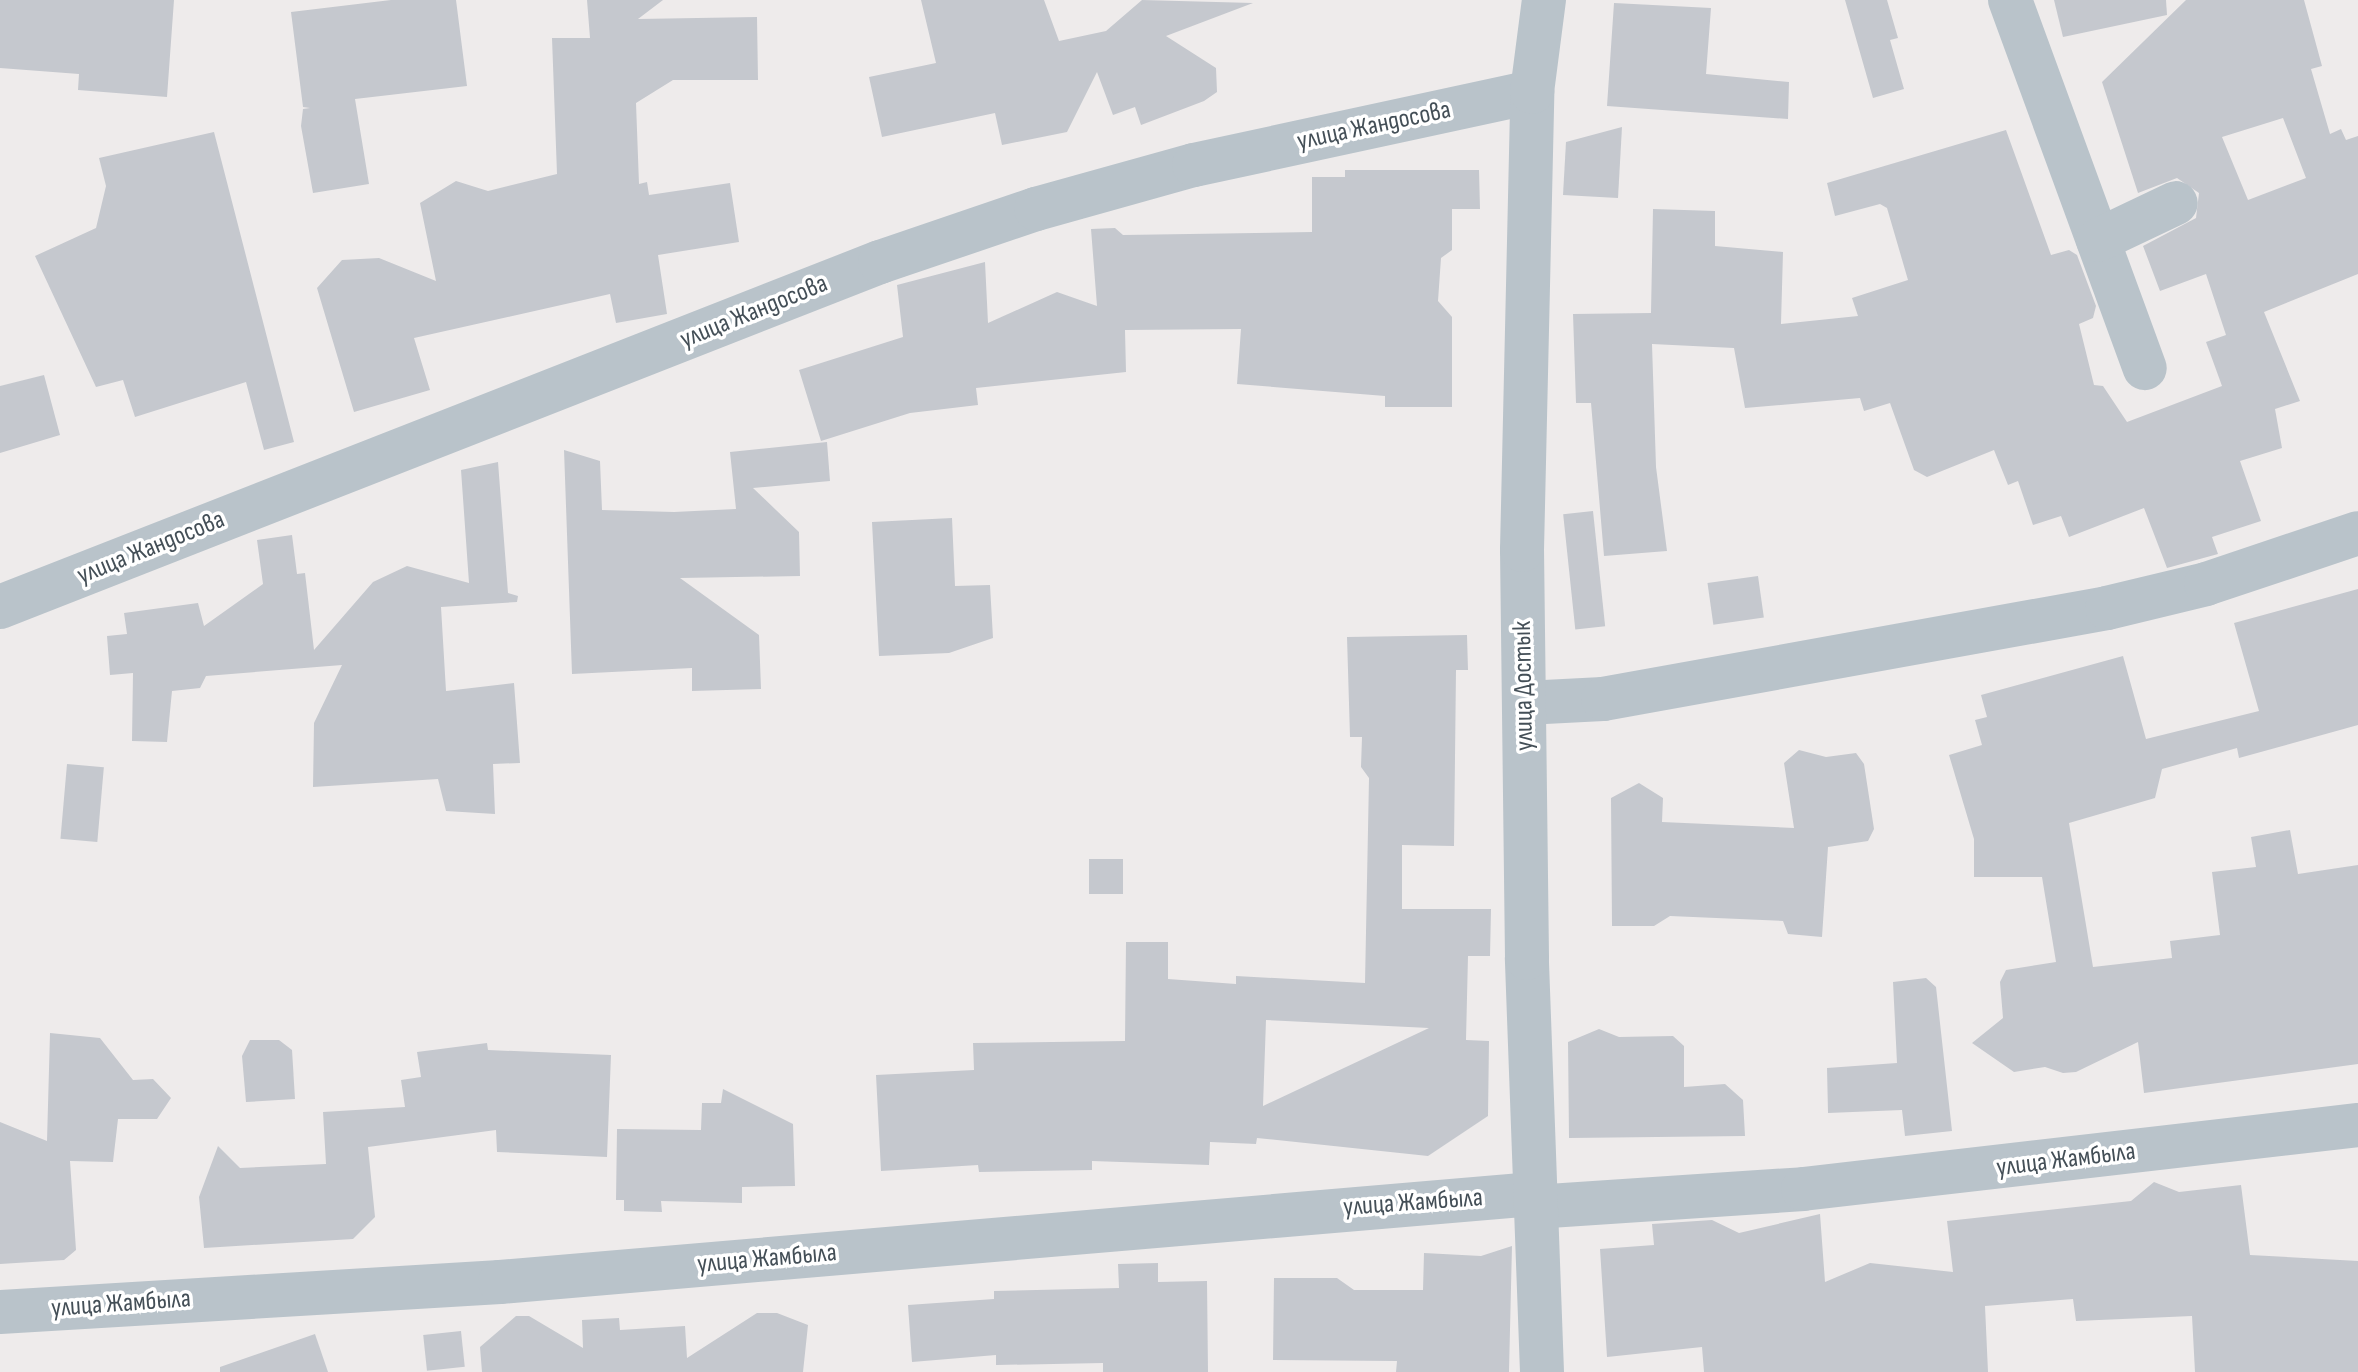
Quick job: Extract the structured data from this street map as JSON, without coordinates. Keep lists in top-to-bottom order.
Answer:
{
  "streets": {
    "street": ["улица Жандосова", "улица Достык", "улица Жамбыла"]
  },
  "crossings": [
    ["улица Жандосова", "улица Достык"],
    ["улица Достык", "улица Жамбыла"]
  ]
}
